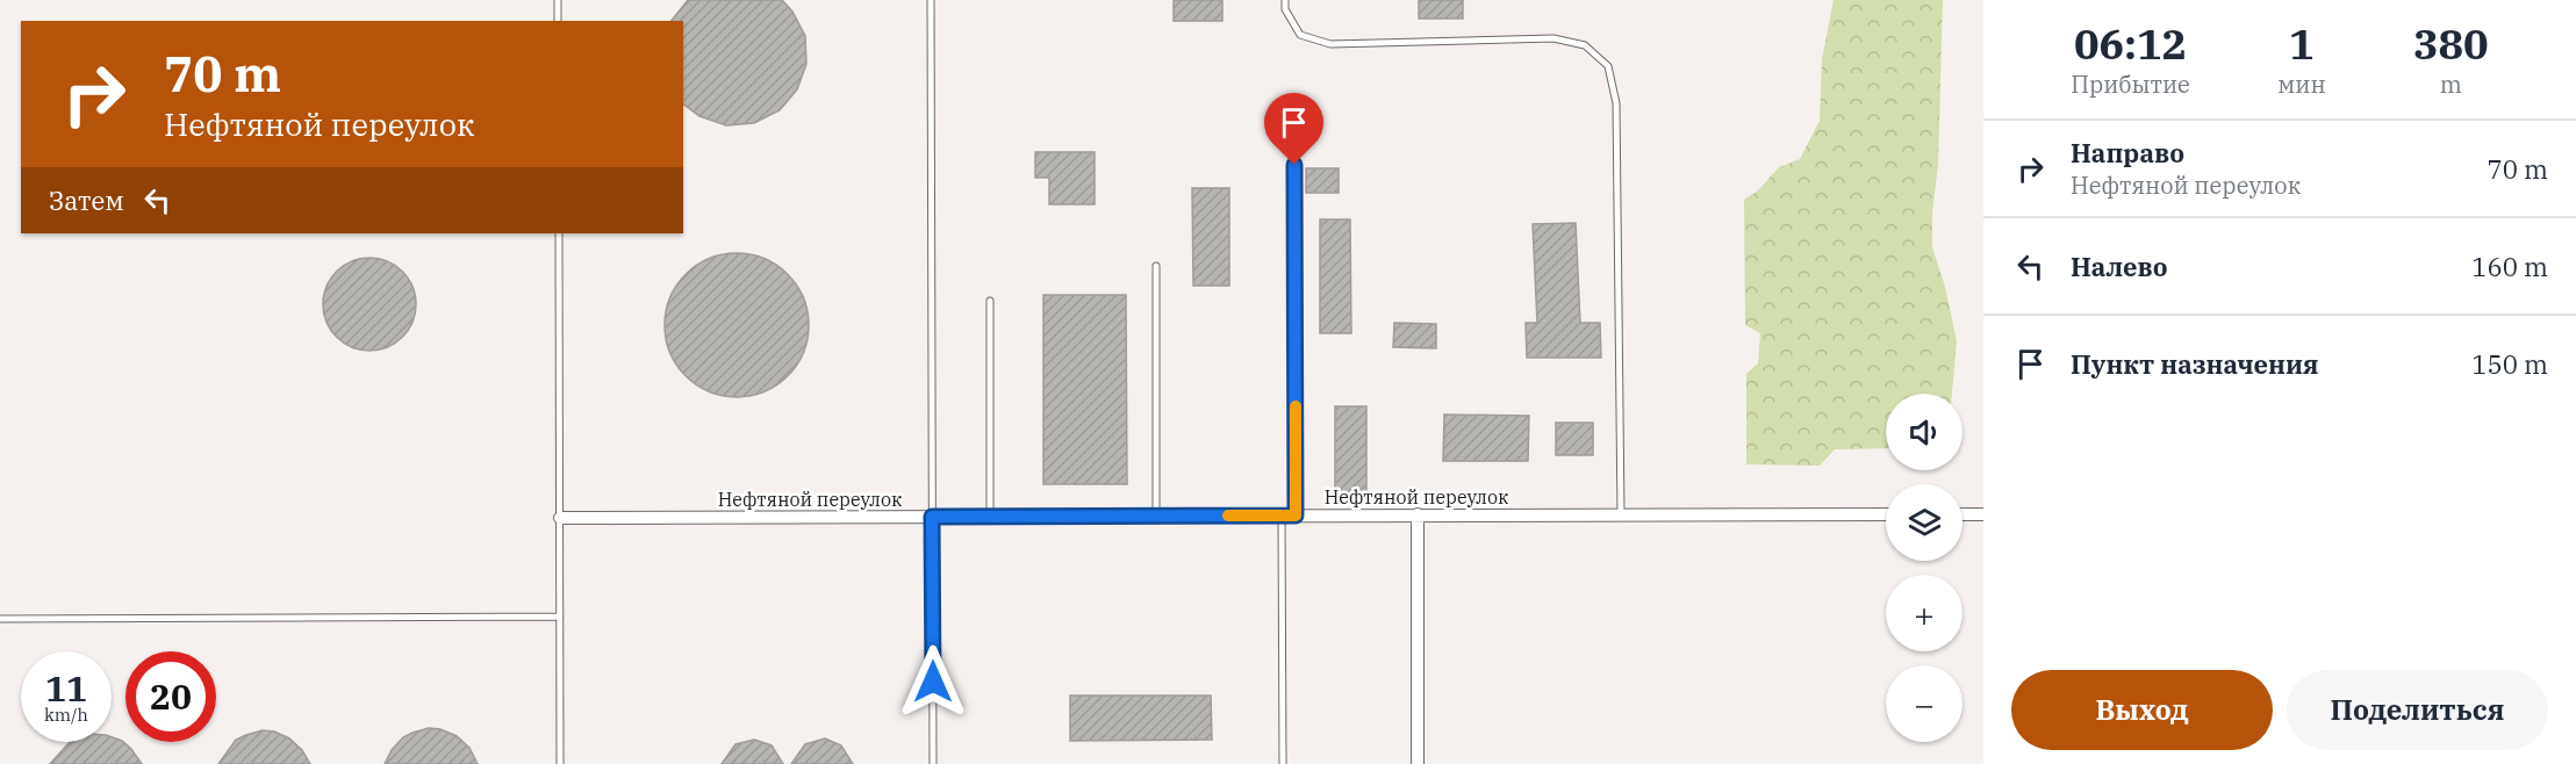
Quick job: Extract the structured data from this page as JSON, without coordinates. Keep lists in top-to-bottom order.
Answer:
{
  "streets": {
    "street": ["Нефтяной переулок"]
  },
  "page": {
    "eta": [
      "06:12",
      "Прибытие",
      "1",
      "мин",
      "380",
      "m"
    ],
    "turn": ["70 m", "Нефтяной переулок"],
    "list": [
      {
        "name": "Направо",
        "note": "Нефтяной переулок",
        "value": "70 m"
      },
      {
        "name": "Налево",
        "value": "160 m"
      },
      {
        "name": "Пункт назначения",
        "value": "150 m"
      }
    ],
    "then": "Затем",
    "map_buttons": ["+", "−"],
    "speed": "11 km/h",
    "limit": "20",
    "buttons": ["Выход", "Поделиться"]
  }
}
